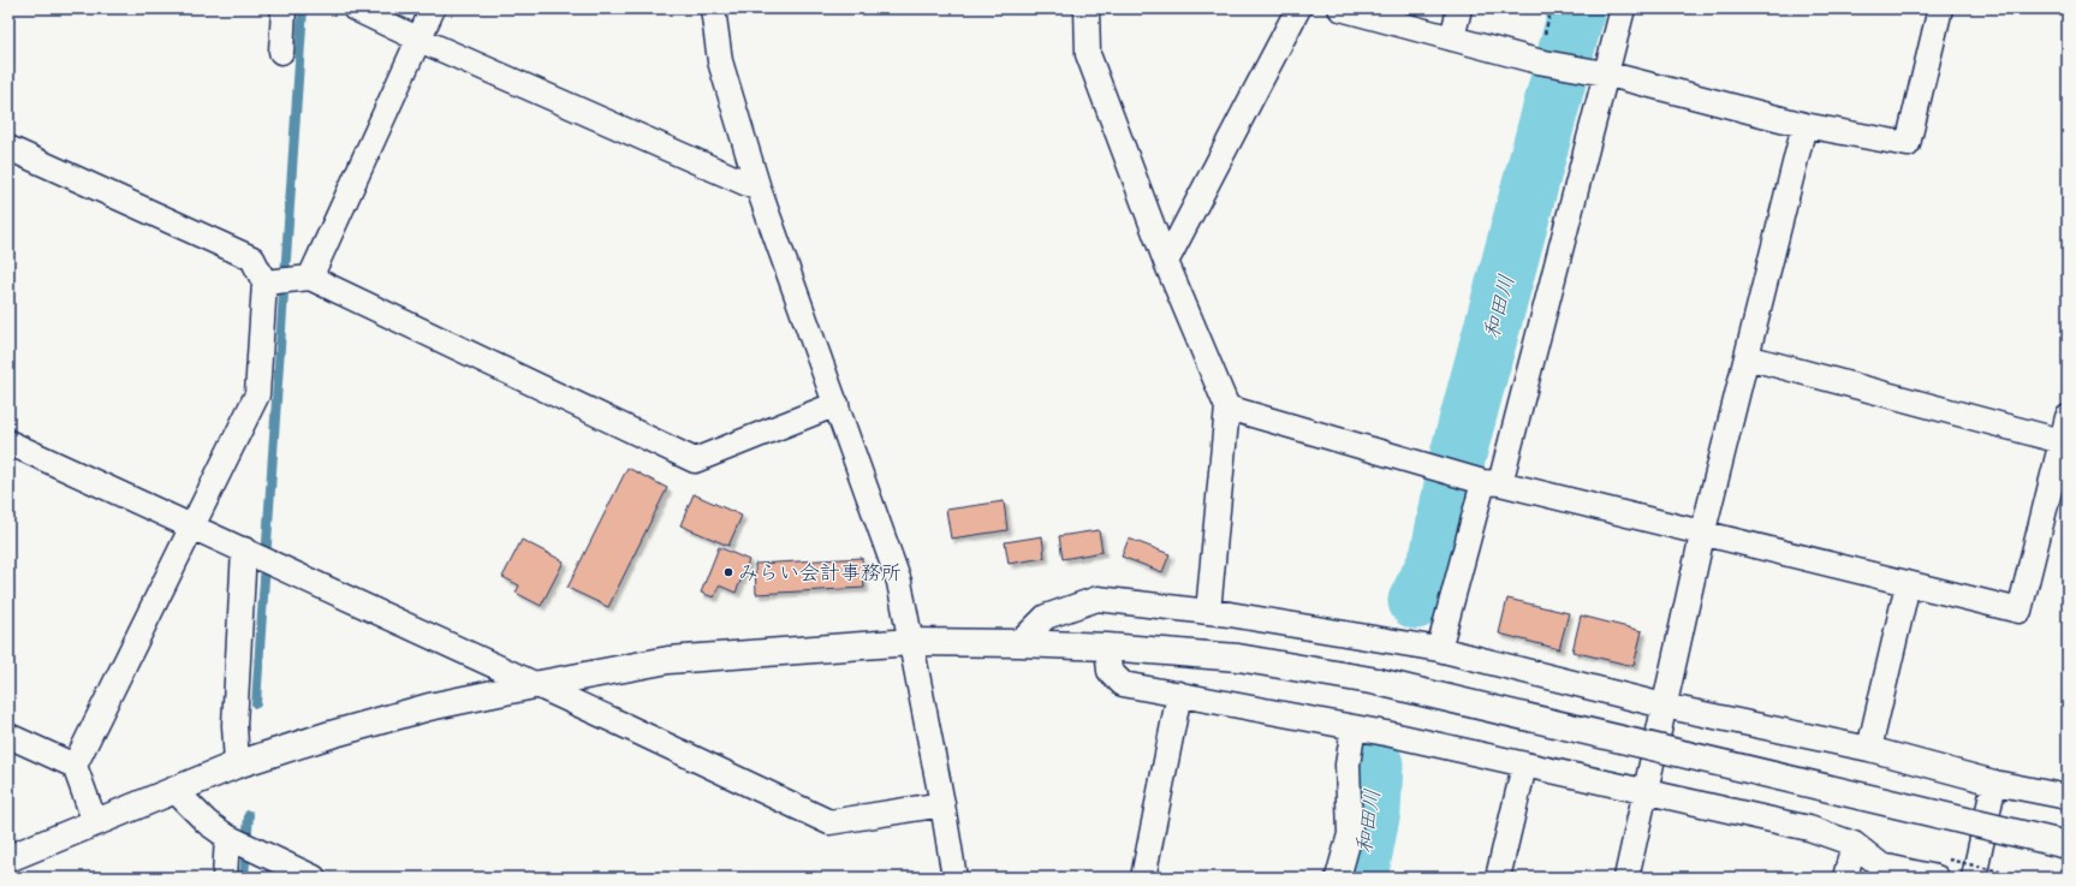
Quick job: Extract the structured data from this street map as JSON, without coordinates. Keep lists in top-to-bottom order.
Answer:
{
  "water": ["和田川"],
  "places": ["みらい会計事務所"]
}
